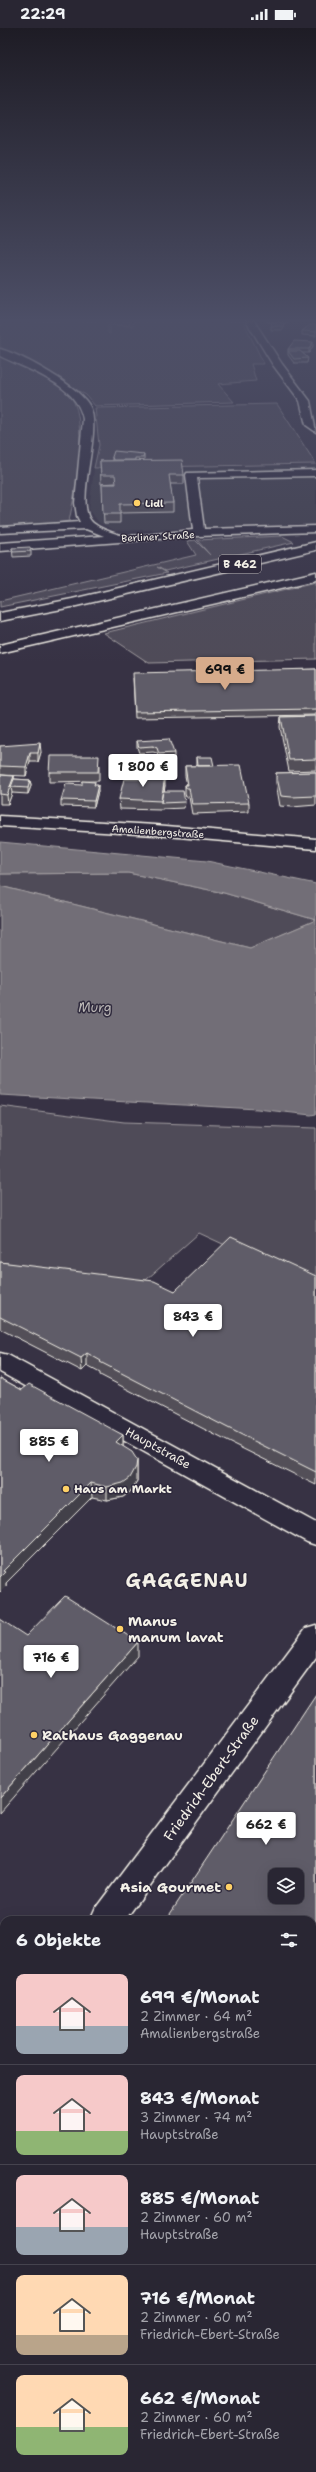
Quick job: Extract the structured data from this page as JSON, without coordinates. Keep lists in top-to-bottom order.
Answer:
{
  "streets": {
    "street": [
      "Berliner Straße",
      "B 462",
      "Amalienbergstraße",
      "Hauptstraße",
      "Friedrich-Ebert-Straße"
    ]
  },
  "districts": ["GAGGENAU"],
  "water": ["Murg"],
  "places": [
    "Lidl",
    "Haus am Markt",
    "Manus manum lavat",
    "Rathaus Gaggenau",
    "Asia Gourmet"
  ],
  "page": {
    "status": "22:29",
    "price": [
      "699 €",
      "1 800 €",
      "843 €",
      "885 €",
      "716 €",
      "662 €"
    ],
    "heading": "6 Objekte",
    "list": [
      {
        "name": "699 €/Monat",
        "note": "2 Zimmer · 64 m² · Amalienbergstraße"
      },
      {
        "name": "843 €/Monat",
        "note": "3 Zimmer · 74 m² · Hauptstraße"
      },
      {
        "name": "885 €/Monat",
        "note": "2 Zimmer · 60 m² · Hauptstraße"
      },
      {
        "name": "716 €/Monat",
        "note": "2 Zimmer · 60 m² · Friedrich-Ebert-Straße"
      },
      {
        "name": "662 €/Monat",
        "note": "2 Zimmer · 60 m² · Friedrich-Ebert-Straße"
      }
    ]
  }
}
